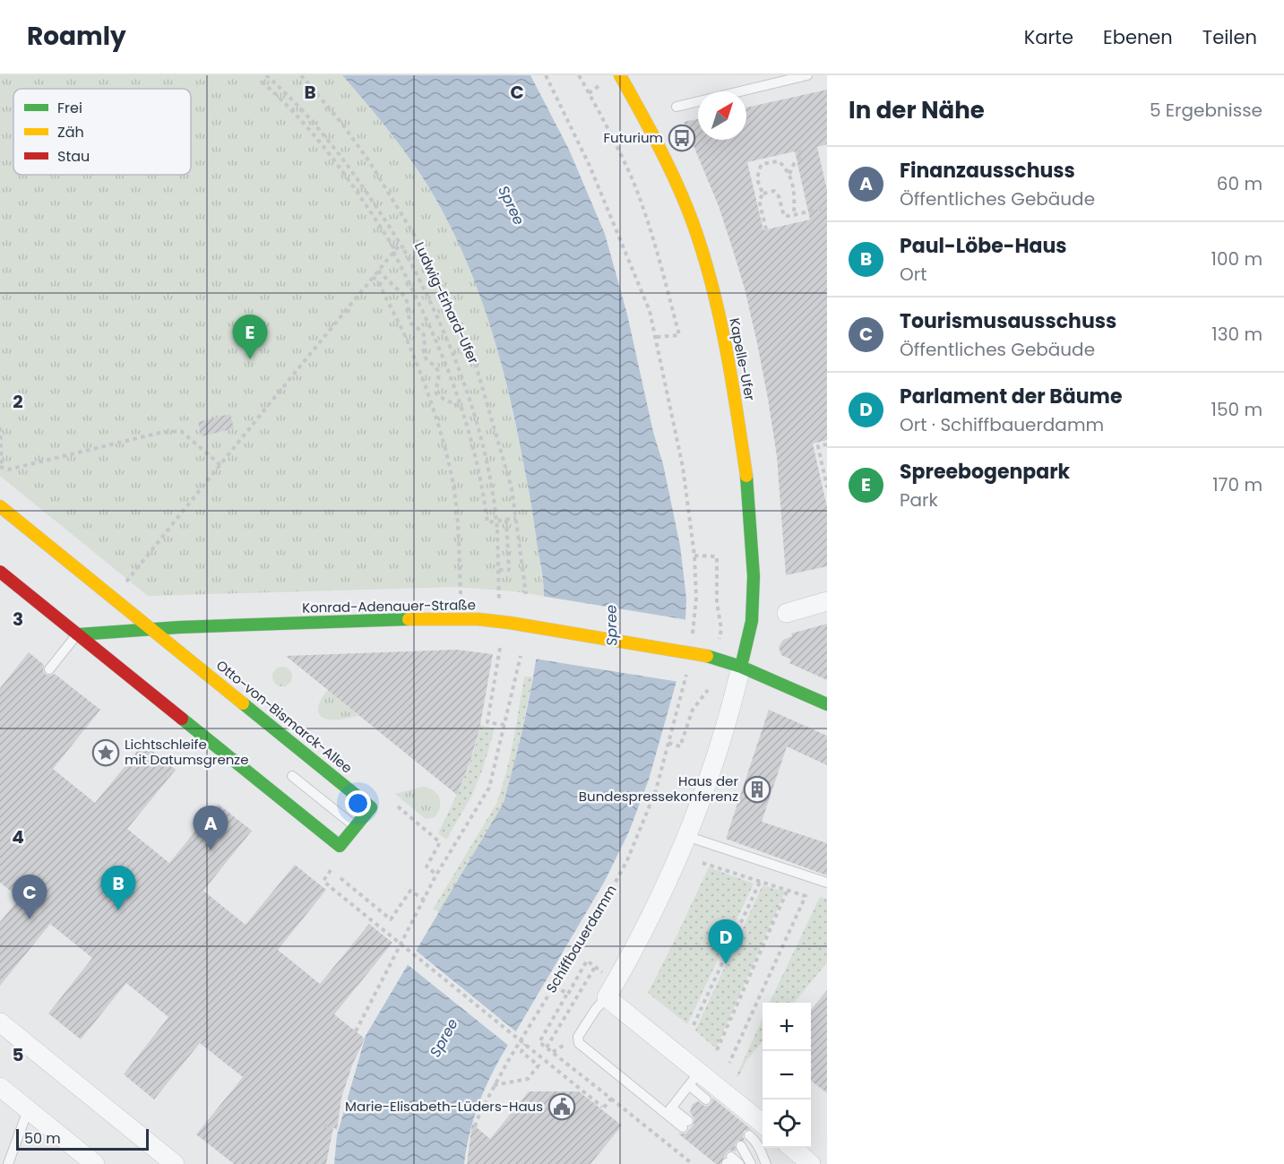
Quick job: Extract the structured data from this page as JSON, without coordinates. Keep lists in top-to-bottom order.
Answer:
{
  "streets": {
    "street": ["Kapelle-Ufer", "Konrad-Adenauer-Straße", "Otto-von-Bismarck-Allee"],
    "path": ["Ludwig-Erhard-Ufer", "Schiffbauerdamm"]
  },
  "crossings": [
    ["Kapelle-Ufer", "Konrad-Adenauer-Straße"],
    ["Konrad-Adenauer-Straße", "Otto-von-Bismarck-Allee"]
  ],
  "water": ["Spree"],
  "places": {
    "bus stop": ["Futurium"],
    "place": ["Lichtschleife mit Datumsgrenze"],
    "building": ["Haus der Bundespressekonferenz"],
    "public building": ["Marie-Elisabeth-Lüders-Haus"]
  },
  "legend": ["Frei", "Zäh", "Stau"],
  "scale_bar": "50 m",
  "north": "top right",
  "page": {
    "header": "Roamly",
    "nav": ["Karte", "Ebenen", "Teilen"],
    "heading": ["In der Nähe", "5 Ergebnisse"],
    "list": [
      {
        "mark": "A",
        "name": "Finanzausschuss",
        "note": "Öffentliches Gebäude",
        "value": "60 m"
      },
      {
        "mark": "B",
        "name": "Paul-Löbe-Haus",
        "note": "Ort",
        "value": "100 m"
      },
      {
        "mark": "C",
        "name": "Tourismusausschuss",
        "note": "Öffentliches Gebäude",
        "value": "130 m"
      },
      {
        "mark": "D",
        "name": "Parlament der Bäume",
        "note": "Ort · Schiffbauerdamm",
        "value": "150 m"
      },
      {
        "mark": "E",
        "name": "Spreebogenpark",
        "note": "Park",
        "value": "170 m"
      }
    ],
    "pins": [
      "E",
      "A",
      "B",
      "C",
      "D"
    ],
    "map_buttons": ["+", "−"],
    "scale": "50 m"
  },
  "grid": {
    "columns": ["B", "C"],
    "rows": [
      "2",
      "3",
      "4",
      "5"
    ]
  }
}
